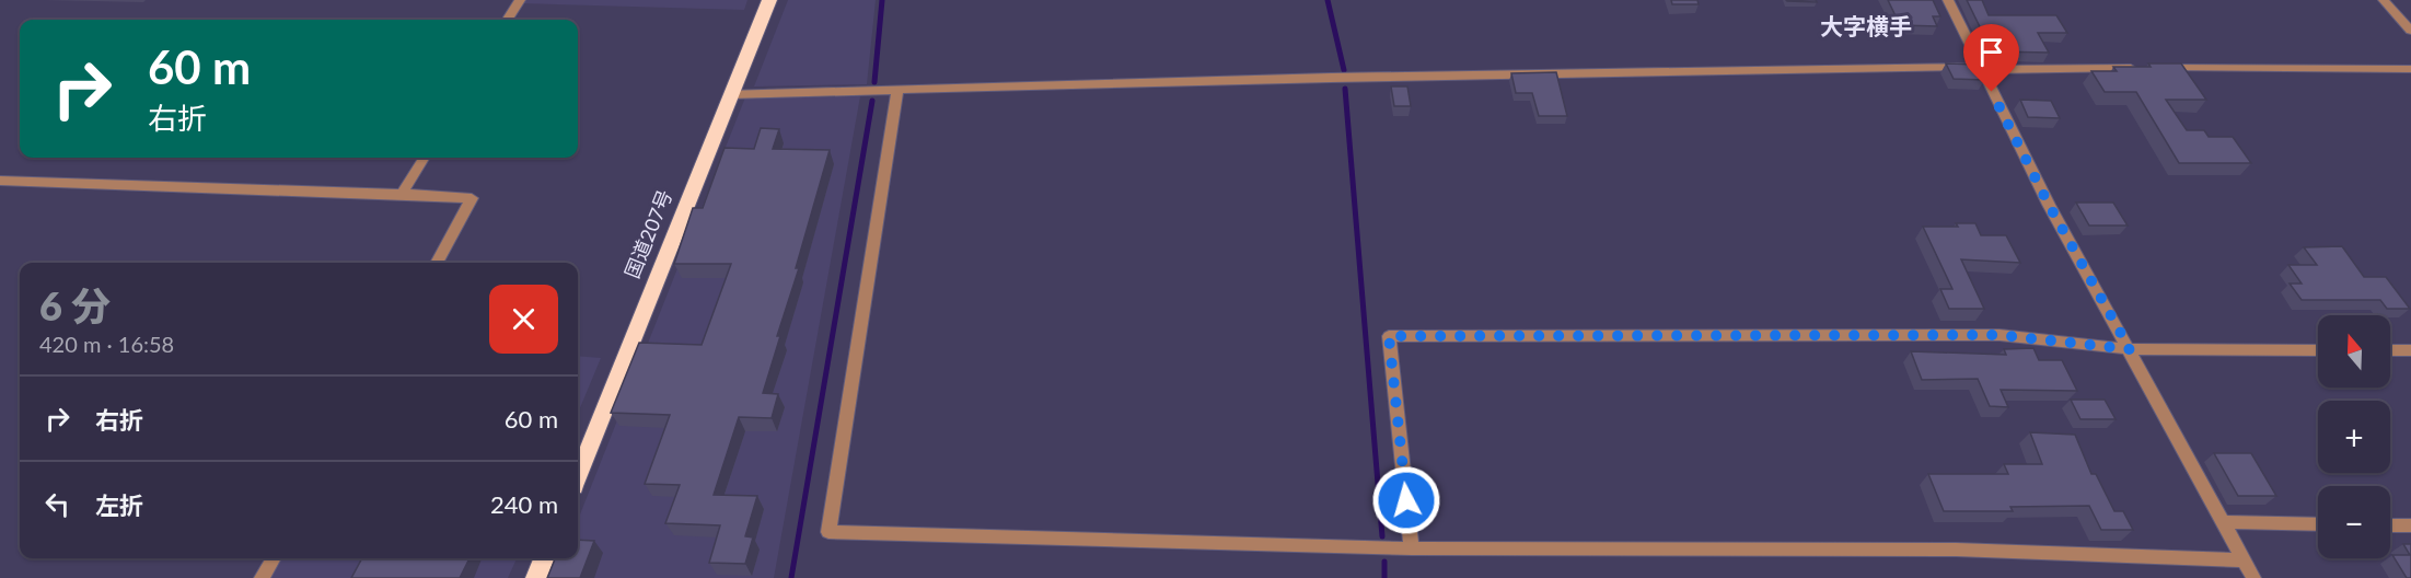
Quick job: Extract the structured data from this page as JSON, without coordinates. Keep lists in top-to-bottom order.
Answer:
{
  "streets": {
    "highway": ["国道207号"]
  },
  "districts": ["大字横手"],
  "north": "top",
  "page": {
    "turn": ["60 m", "右折"],
    "heading": ["6 分", "420 m · 16:58"],
    "map_buttons": ["+", "−"],
    "list": [
      {
        "name": "右折",
        "value": "60 m"
      },
      {
        "name": "左折",
        "value": "240 m"
      }
    ]
  }
}
